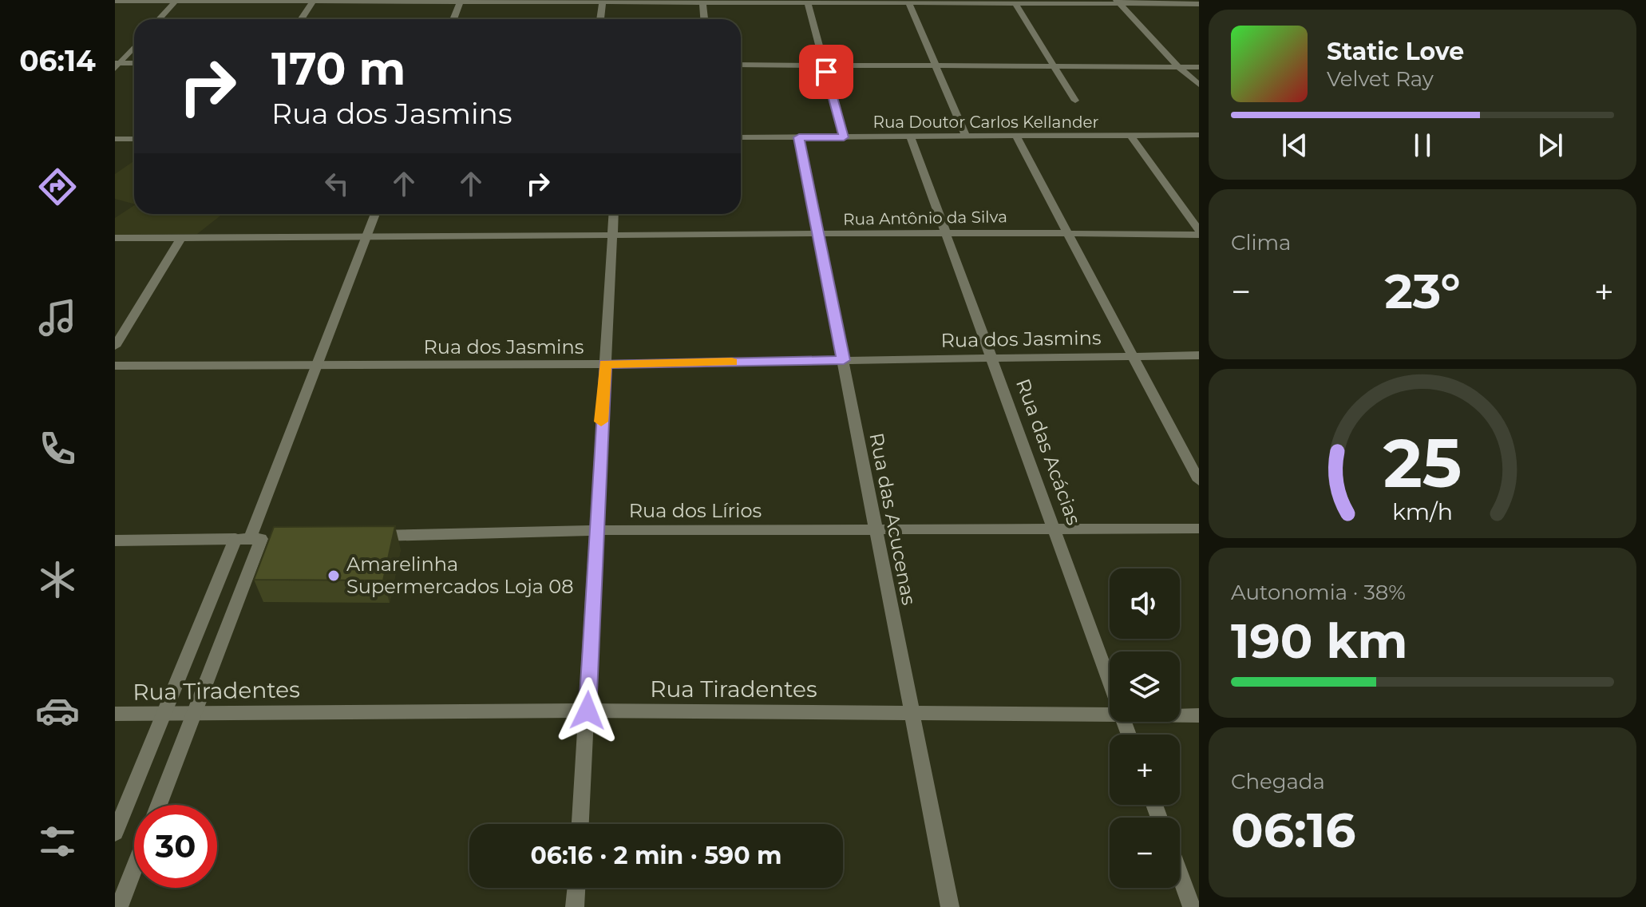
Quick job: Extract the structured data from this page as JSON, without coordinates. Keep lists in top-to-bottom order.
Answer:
{
  "streets": {
    "street": [
      "Rua Doutor Carlos Kellander",
      "Rua Antônio da Silva",
      "Rua dos Jasmins",
      "Rua das Acácias",
      "Rua dos Lírios",
      "Rua das Acucenas",
      "Rua Tiradentes"
    ]
  },
  "crossings": [
    ["Rua Doutor Carlos Kellander", "Rua das Acácias"],
    ["Rua Doutor Carlos Kellander", "Rua das Acucenas"],
    ["Rua Antônio da Silva", "Rua das Acácias"],
    ["Rua Antônio da Silva", "Rua das Acucenas"],
    ["Rua dos Jasmins", "Rua das Acácias"],
    ["Rua dos Jasmins", "Rua das Acucenas"],
    ["Rua das Acácias", "Rua dos Lírios"],
    ["Rua dos Lírios", "Rua das Acucenas"],
    ["Rua das Acucenas", "Rua Tiradentes"]
  ],
  "places": ["Amarelinha Supermercados Loja 08"],
  "page": {
    "tabs": "06:14",
    "turn": ["170 m", "Rua dos Jasmins"],
    "song": ["Static Love", "Velvet Ray"],
    "tile": [
      "Clima",
      ["Autonomia · 38%", "190 km"],
      ["Chegada", "06:16"]
    ],
    "heat": ["−", "23°", "+"],
    "map_buttons": ["+", "−"],
    "limit": "30",
    "trip": "06:16 · 2 min · 590 m",
    "gauge": ["25", "km/h"]
  }
}
